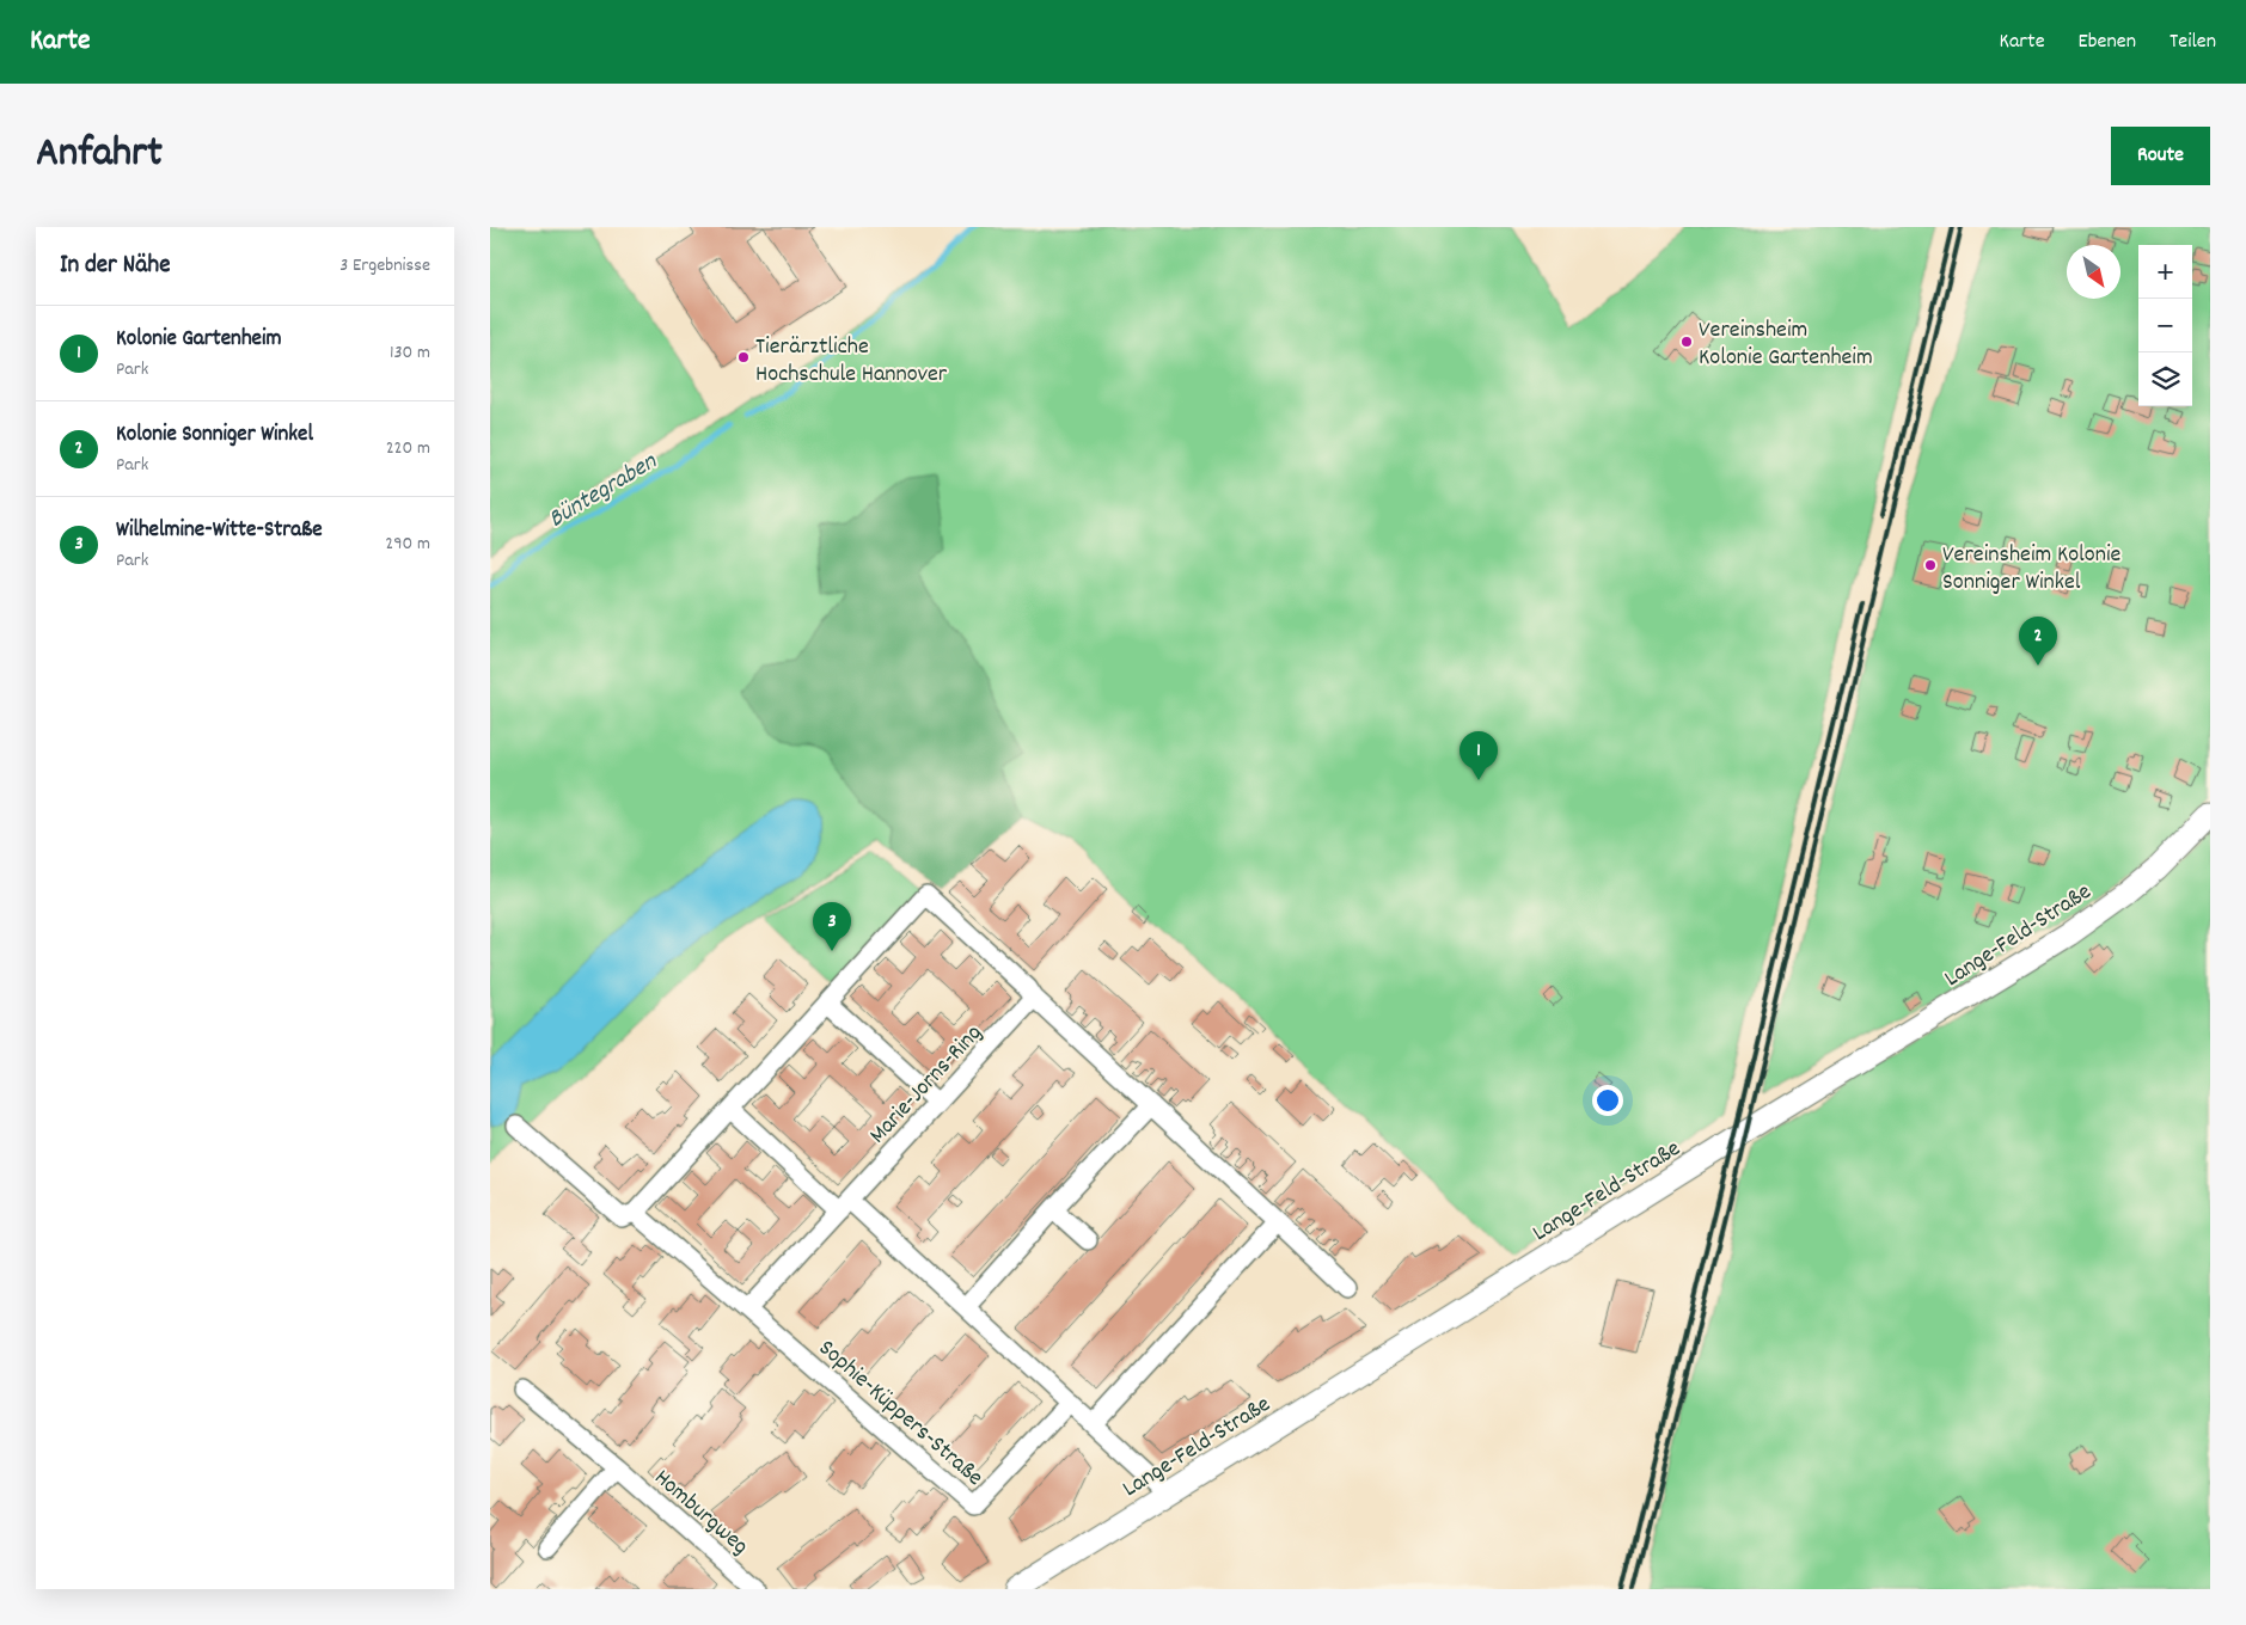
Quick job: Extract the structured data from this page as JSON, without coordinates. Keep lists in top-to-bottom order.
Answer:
{
  "streets": {
    "street": [
      "Lange-Feld-Straße",
      "Marie-Jorns-Ring",
      "Sophie-Küppers-Straße",
      "Homburgweg"
    ]
  },
  "water": ["Büntegraben"],
  "places": ["Vereinsheim Kolonie Gartenheim", "Tierärztliche Hochschule Hannover", "Vereinsheim Kolonie Sonniger Winkel"],
  "north": "bottom right",
  "page": {
    "header": "Karte",
    "nav": ["Karte", "Ebenen", "Teilen"],
    "title": "Anfahrt",
    "buttons": "Route",
    "heading": ["In der Nähe", "3 Ergebnisse"],
    "map_buttons": ["+", "−"],
    "list": [
      {
        "mark": "1",
        "name": "Kolonie Gartenheim",
        "note": "Park",
        "value": "130 m"
      },
      {
        "mark": "2",
        "name": "Kolonie Sonniger Winkel",
        "note": "Park",
        "value": "220 m"
      },
      {
        "mark": "3",
        "name": "Wilhelmine-Witte-Straße",
        "note": "Park",
        "value": "290 m"
      }
    ],
    "pins": ["2", "1", "3"]
  }
}
